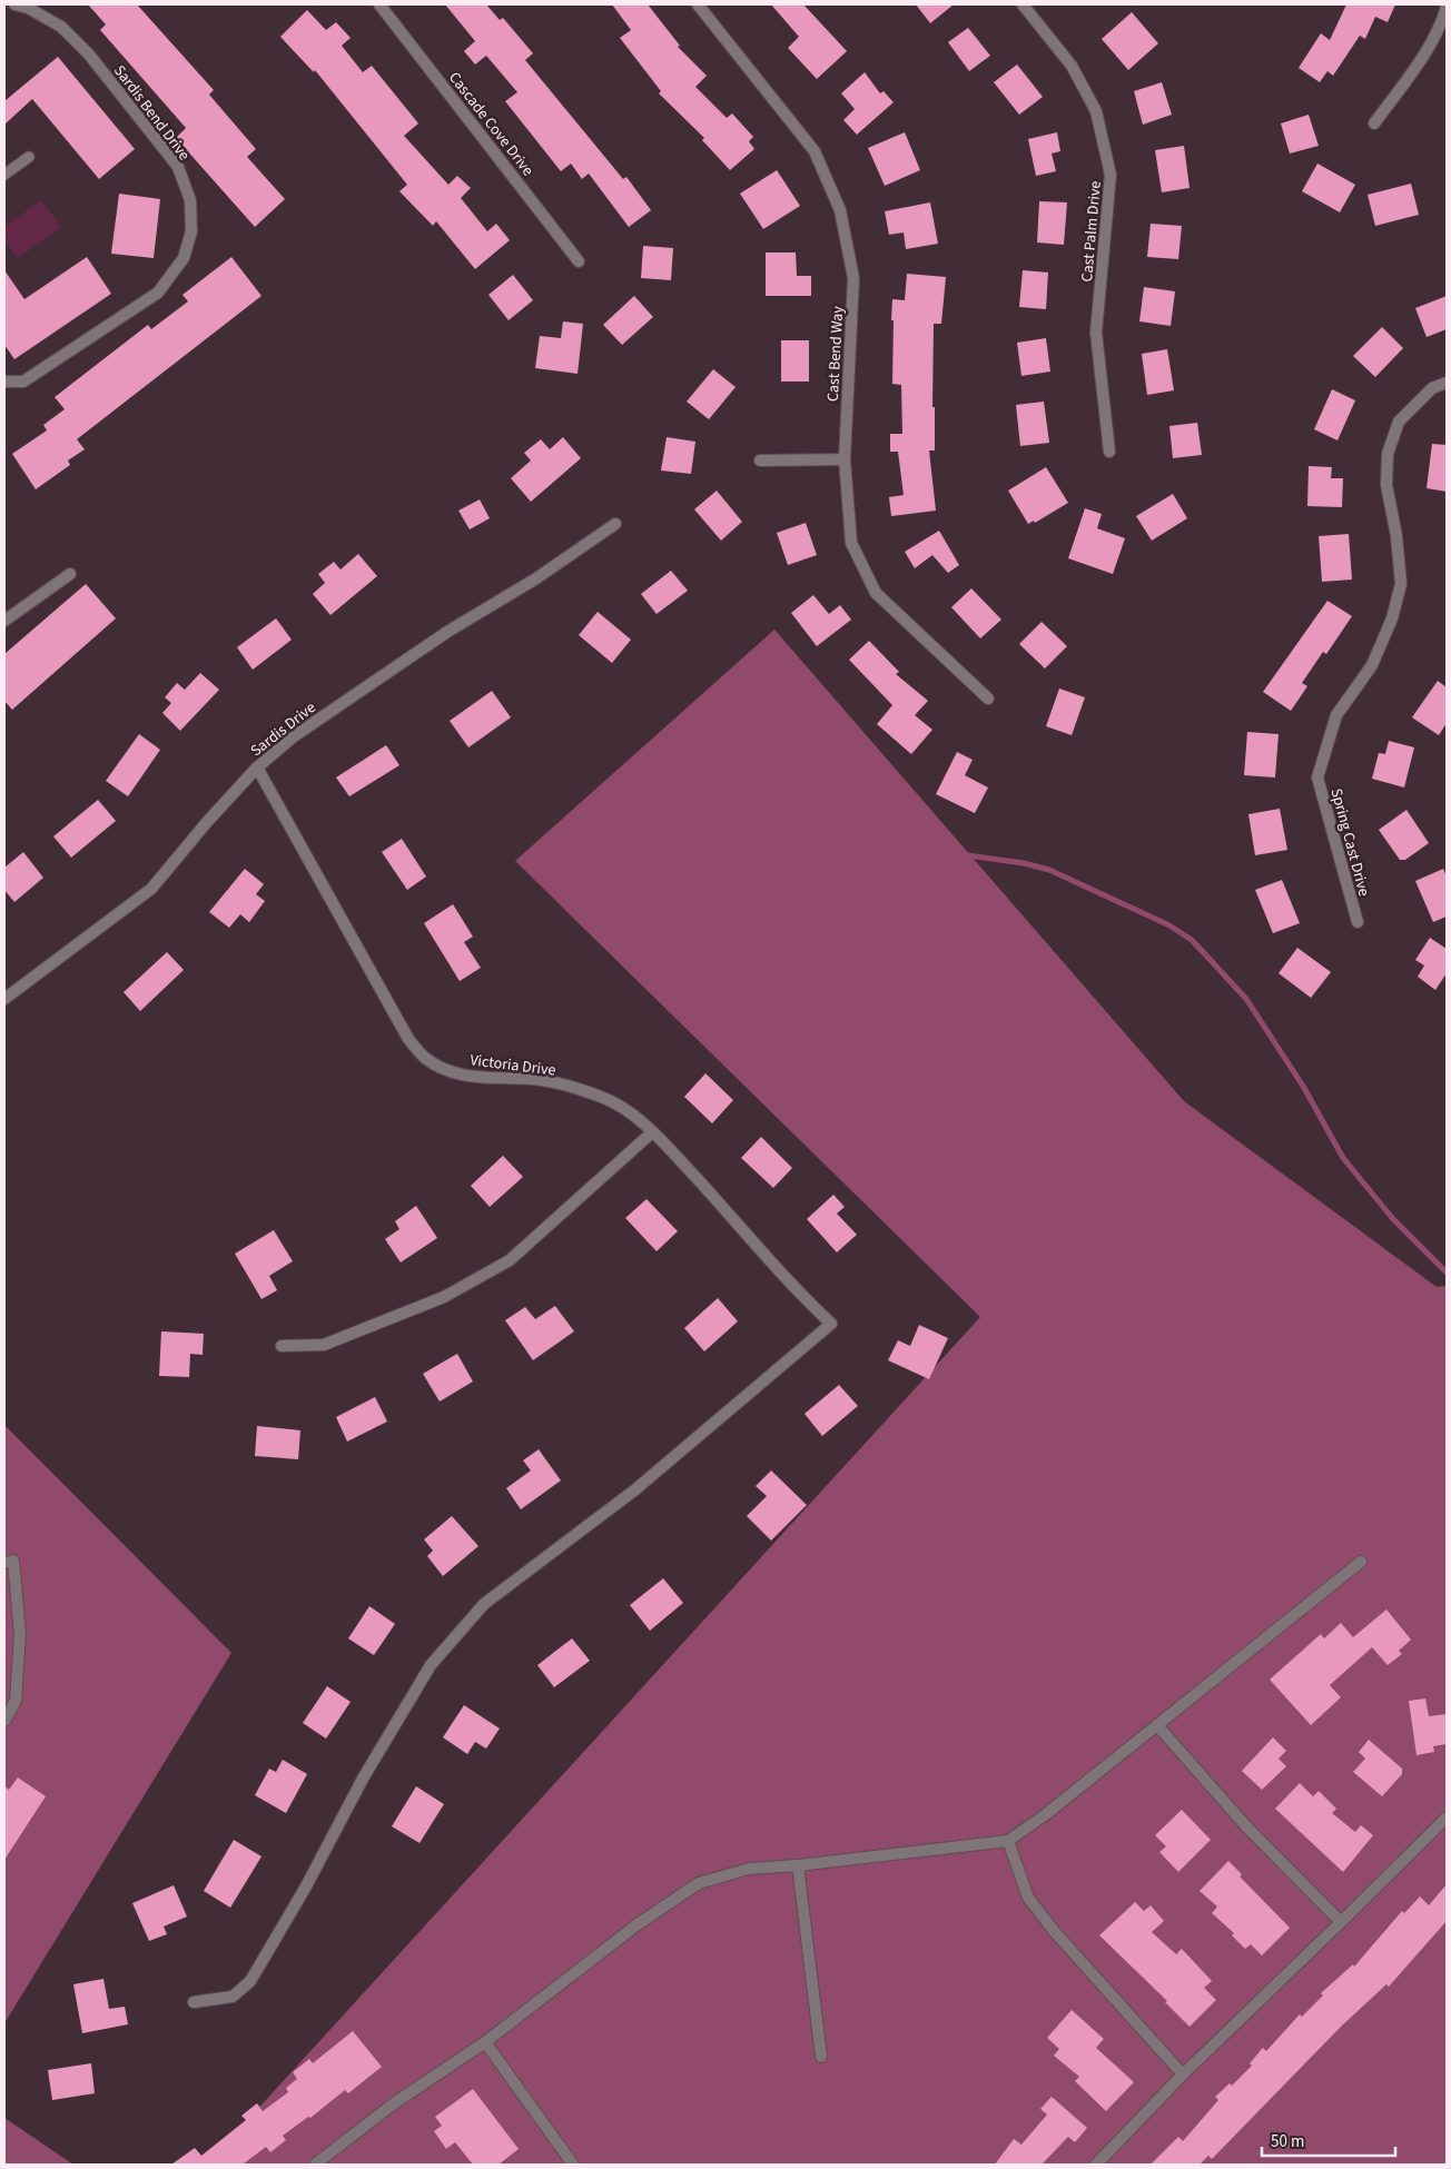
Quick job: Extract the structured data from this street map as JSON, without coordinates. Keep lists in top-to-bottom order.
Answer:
{
  "streets": {
    "street": [
      "Sardis Bend Drive",
      "Cascade Cove Drive",
      "Cast Palm Drive",
      "Cast Bend Way",
      "Sardis Drive",
      "Spring Cast Drive",
      "Victoria Drive"
    ]
  },
  "crossings": [
    ["Sardis Drive", "Victoria Drive"]
  ],
  "scale_bar": "50 m"
}
